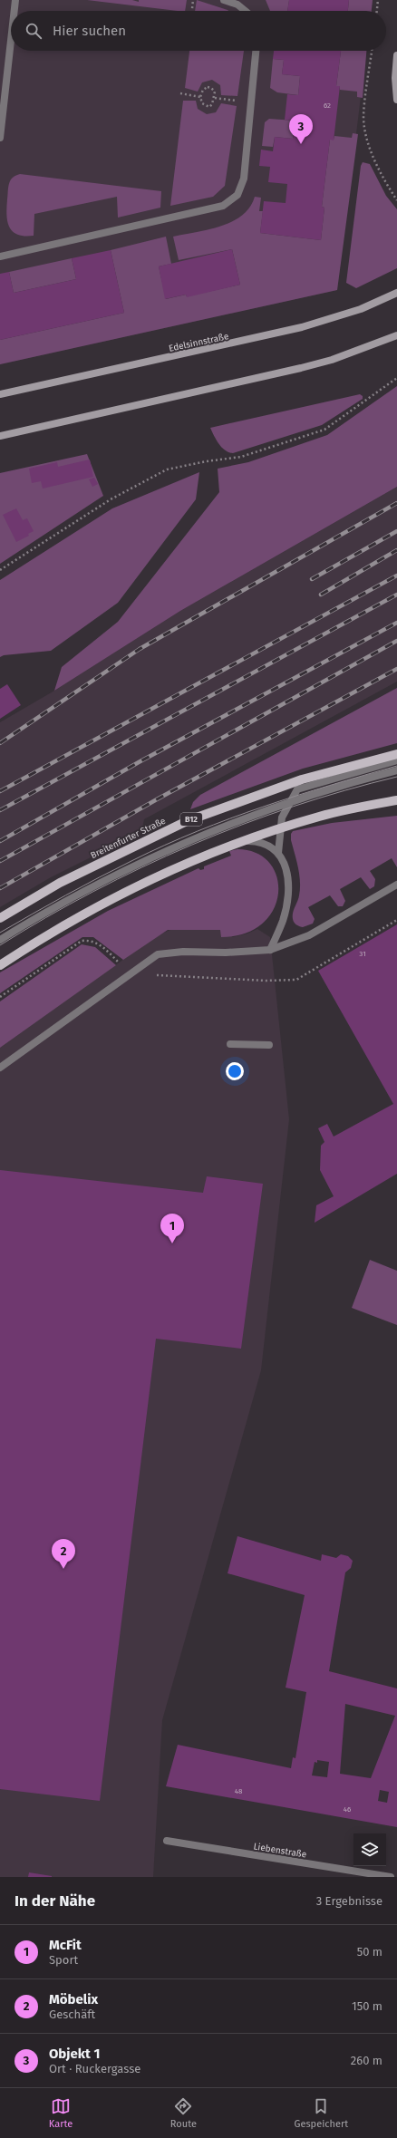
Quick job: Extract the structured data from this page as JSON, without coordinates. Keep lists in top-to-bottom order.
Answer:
{
  "streets": {
    "main road": ["Edelsinnstraße", "B12", "Breitenfurter Straße"],
    "street": ["Liebenstraße"]
  },
  "house_numbers": [
    "62",
    "31",
    "48",
    "46"
  ],
  "page": {
    "search": "Hier suchen",
    "pins": ["3", "1", "2"],
    "heading": ["In der Nähe", "3 Ergebnisse"],
    "list": [
      {
        "mark": "1",
        "name": "McFit",
        "note": "Sport",
        "value": "50 m"
      },
      {
        "mark": "2",
        "name": "Möbelix",
        "note": "Geschäft",
        "value": "150 m"
      },
      {
        "mark": "3",
        "name": "Objekt 1",
        "note": "Ort · Ruckergasse",
        "value": "260 m"
      }
    ],
    "nav": ["Karte", "Route", "Gespeichert"]
  }
}
